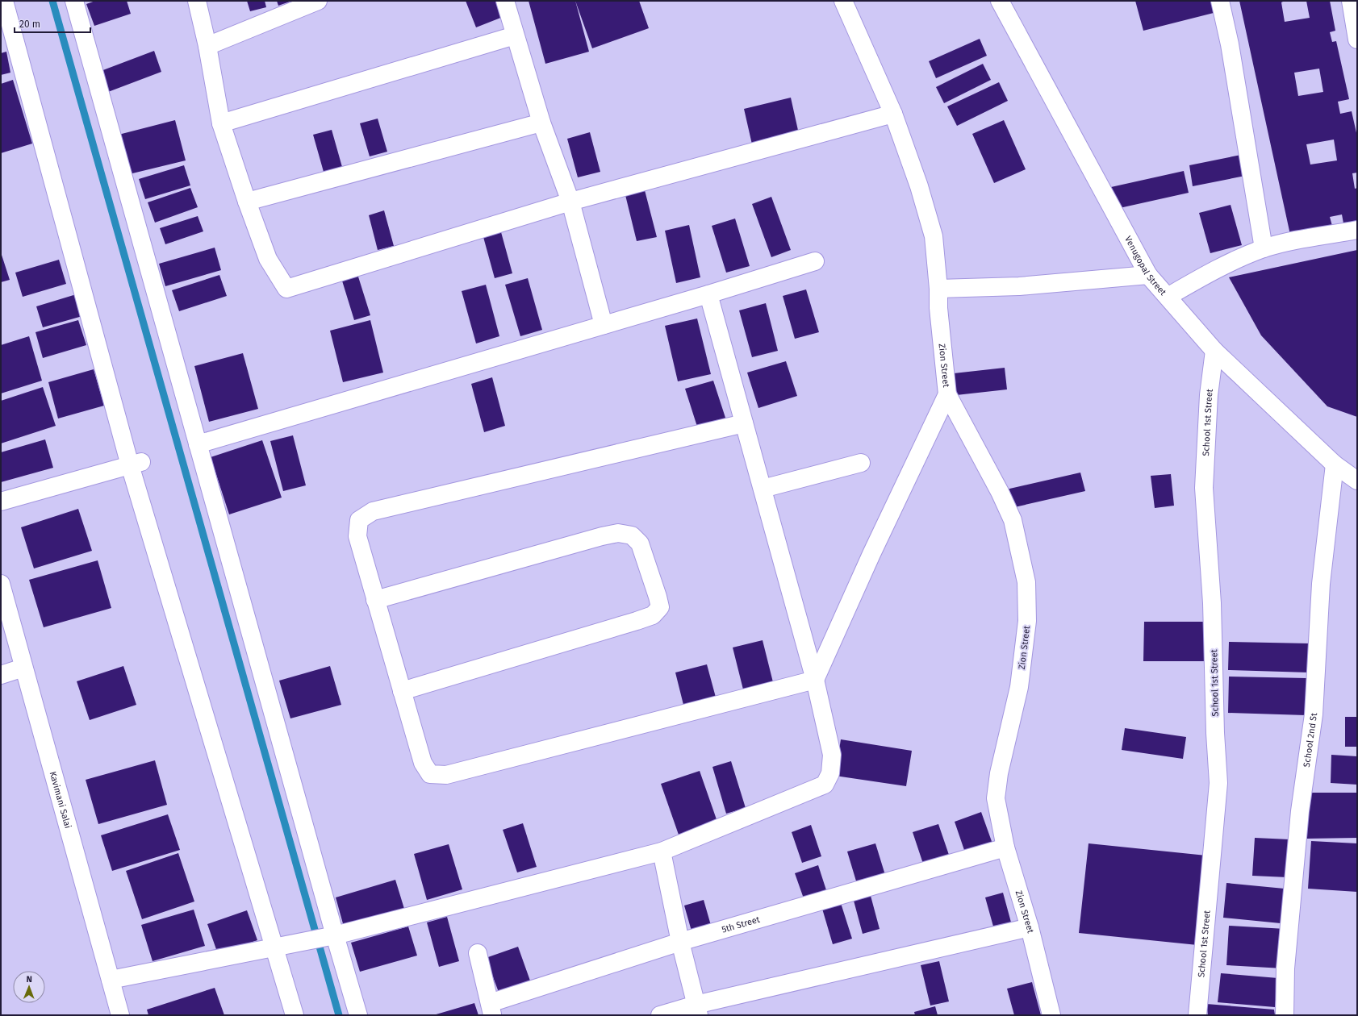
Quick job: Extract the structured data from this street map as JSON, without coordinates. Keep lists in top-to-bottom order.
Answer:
{
  "streets": {
    "street": [
      "Venugopal Street",
      "Zion Street",
      "School 1st Street",
      "School 2nd St",
      "Kavimani Salai",
      "5th Street"
    ]
  },
  "crossings": [
    ["Venugopal Street", "School 1st Street"],
    ["Venugopal Street", "School 2nd St"],
    ["Zion Street", "5th Street"]
  ],
  "scale_bar": "20 m",
  "north": "top"
}
